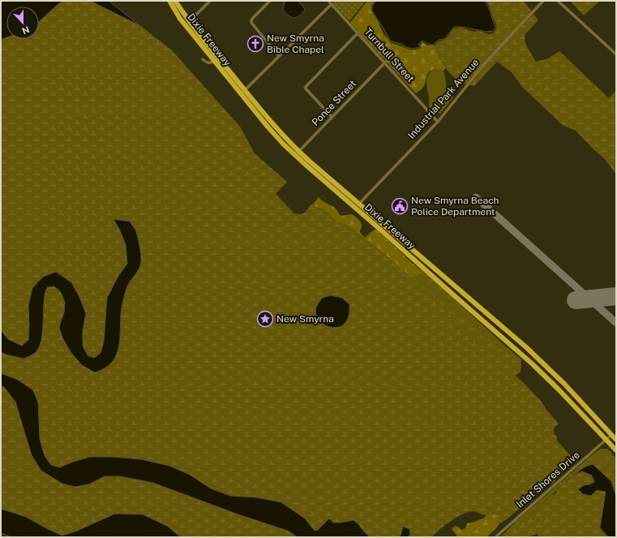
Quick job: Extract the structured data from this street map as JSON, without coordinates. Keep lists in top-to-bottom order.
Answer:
{
  "streets": {
    "main road": ["Dixie Freeway"],
    "street": [
      "Turnbull Street",
      "Industrial Park Avenue",
      "Ponce Street",
      "Inlet Shores Drive"
    ]
  },
  "crossings": [
    ["Dixie Freeway", "Industrial Park Avenue"],
    ["Dixie Freeway", "Ponce Street"],
    ["Dixie Freeway", "Inlet Shores Drive"],
    ["Turnbull Street", "Industrial Park Avenue"],
    ["Turnbull Street", "Ponce Street"]
  ],
  "places": {
    "church": ["New Smyrna Bible Chapel"],
    "public building": ["New Smyrna Beach Police Department"],
    "place": ["New Smyrna"]
  },
  "north": "bottom"
}
